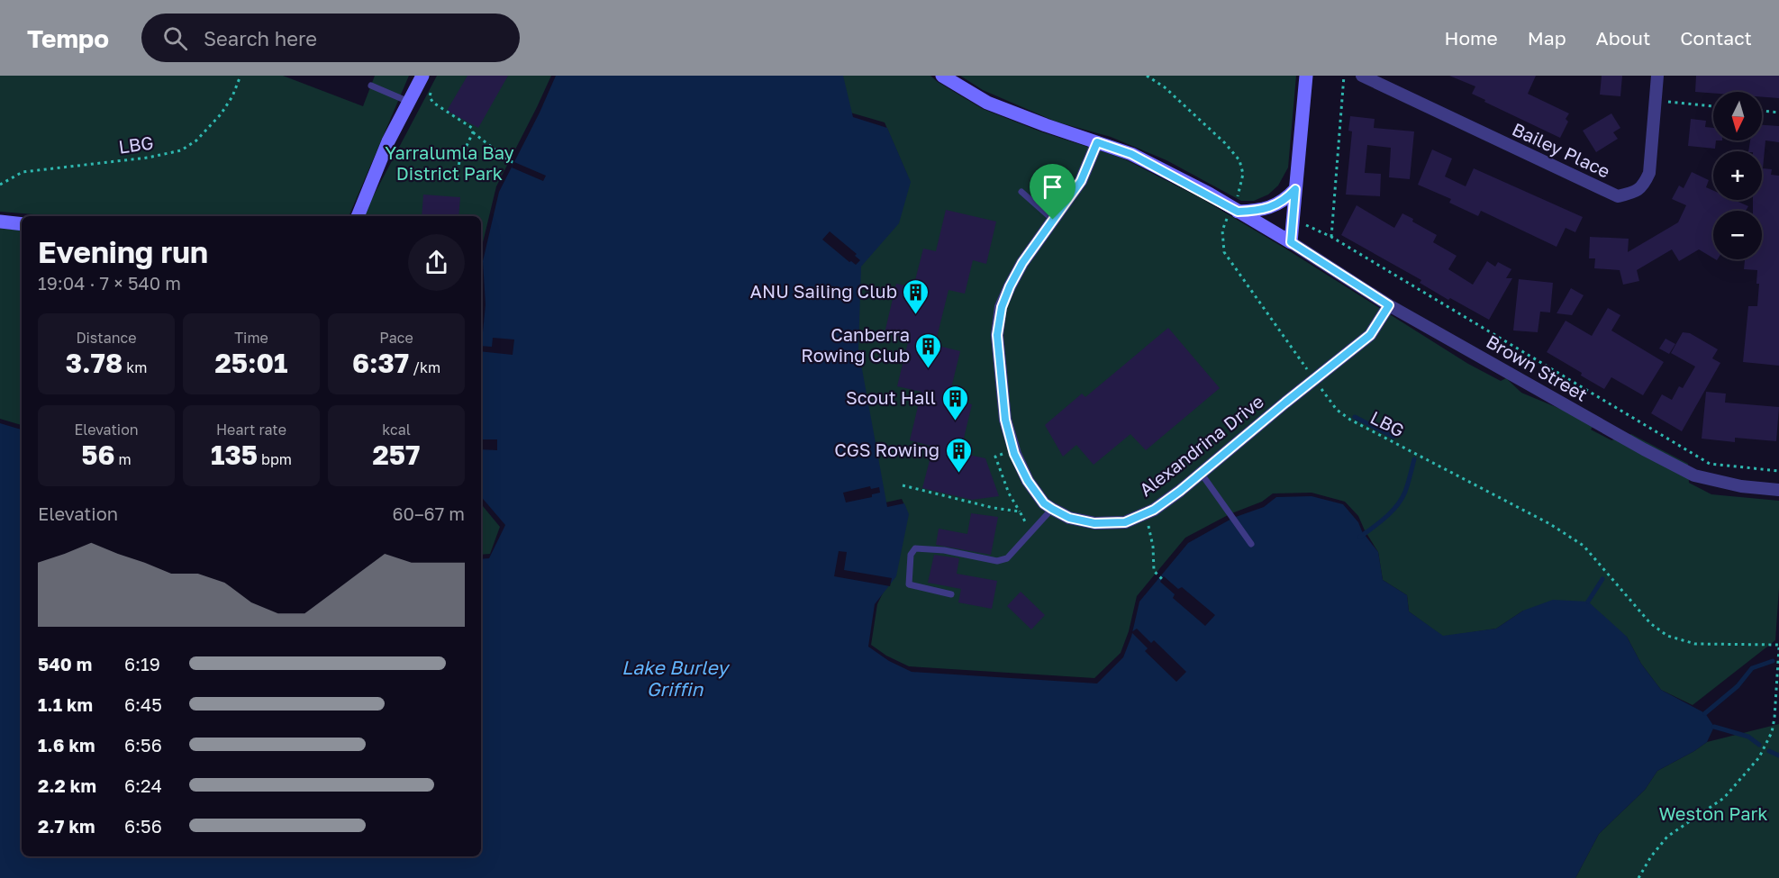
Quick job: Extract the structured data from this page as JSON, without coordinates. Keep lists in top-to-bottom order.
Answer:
{
  "streets": {
    "street": ["Bailey Place", "Brown Street", "Alexandrina Drive"],
    "path": ["LBG"]
  },
  "crossings": [
    ["LBG", "Alexandrina Drive"],
    ["Brown Street", "Alexandrina Drive"]
  ],
  "water": ["Lake Burley Griffin"],
  "parks": ["Yarralumla Bay District Park", "Weston Park"],
  "places": {
    "building": [
      "ANU Sailing Club",
      "Canberra Rowing Club",
      "Scout Hall",
      "CGS Rowing"
    ]
  },
  "north": "bottom",
  "page": {
    "header": "Tempo",
    "search": "Search here",
    "nav": [
      "Home",
      "Map",
      "About",
      "Contact"
    ],
    "map_buttons": ["+", "−"],
    "heading": ["Evening run", "19:04 · 7 × 540 m"],
    "stats": [
      ["Distance", "3.78 km"],
      ["Time", "25:01"],
      ["Pace", "6:37 /km"],
      ["Elevation", "56 m"],
      ["Heart rate", "135 bpm"],
      ["kcal", "257"]
    ],
    "chart": ["Elevation", "60–67 m"],
    "list": [
      {
        "name": "540 m",
        "note": "6:19"
      },
      {
        "name": "1.1 km",
        "note": "6:45"
      },
      {
        "name": "1.6 km",
        "note": "6:56"
      },
      {
        "name": "2.2 km",
        "note": "6:24"
      },
      {
        "name": "2.7 km",
        "note": "6:56"
      }
    ]
  }
}
